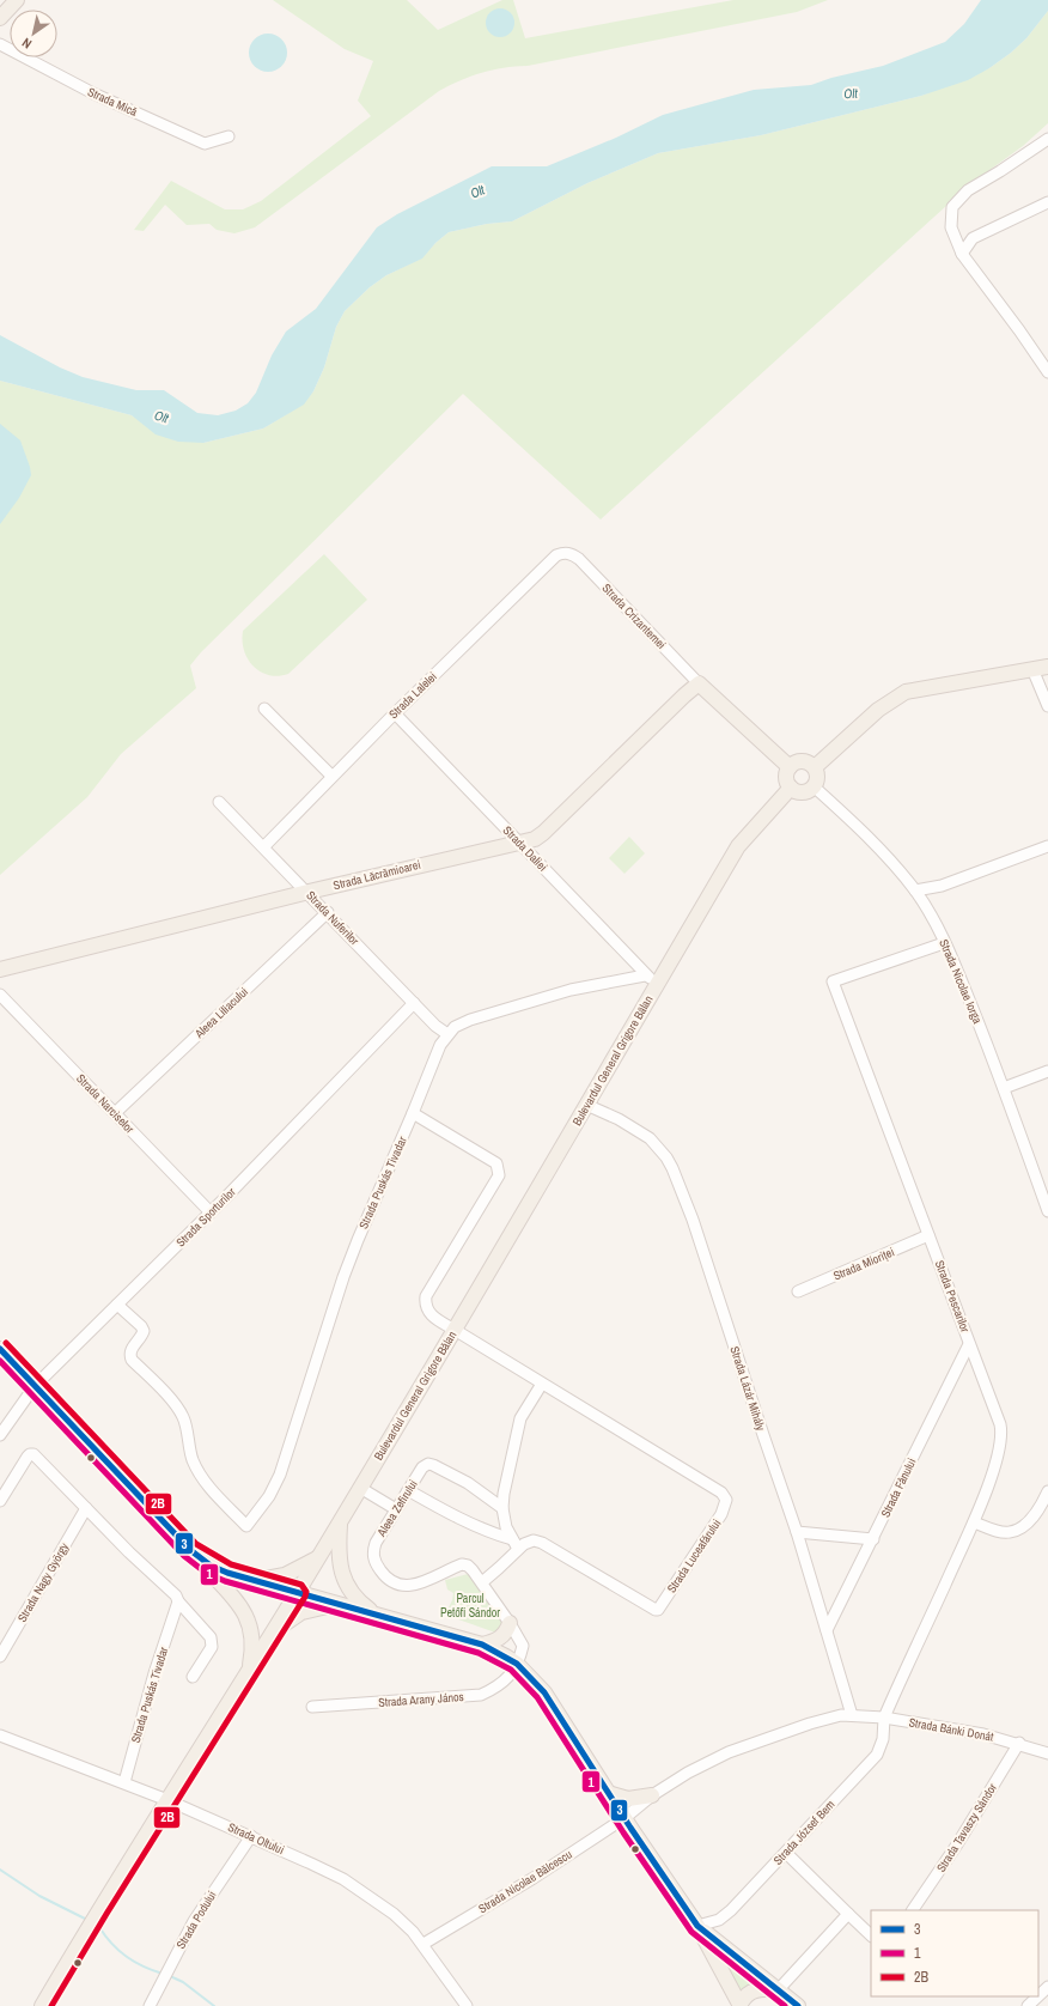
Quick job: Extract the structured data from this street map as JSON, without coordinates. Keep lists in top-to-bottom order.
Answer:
{
  "streets": {
    "main road": ["Strada Lăcrămioarei", "Bulevardul General Grigore Bălan"],
    "street": [
      "Strada Mică",
      "Strada Crizantemei",
      "Strada Lalelei",
      "Strada Daliei",
      "Strada Nuferilor",
      "Strada Nicolae Iorga",
      "Aleea Liliacului",
      "Strada Narciselor",
      "Strada Puskás Tivadar",
      "Strada Sporturilor",
      "Strada Mioriței",
      "Strada Pescarilor",
      "Strada Lázár Mihály",
      "Strada Fânului",
      "Aleea Zefirului",
      "Strada Luceafărului",
      "Strada Nagy György",
      "Strada Arany János",
      "Strada Bánki Donát",
      "Strada Tavaszy Sándor",
      "Strada József Bem",
      "Strada Oltului",
      "Strada Nicolae Bălcescu",
      "Strada Podului"
    ]
  },
  "crossings": [
    ["Strada Crizantemei", "Strada Lalelei"],
    ["Strada Crizantemei", "Strada Lăcrămioarei"],
    ["Strada Lalelei", "Strada Daliei"],
    ["Strada Lalelei", "Strada Nuferilor"],
    ["Strada Daliei", "Strada Lăcrămioarei"],
    ["Strada Daliei", "Bulevardul General Grigore Bălan"],
    ["Strada Daliei", "Strada Puskás Tivadar"],
    ["Strada Lăcrămioarei", "Strada Nuferilor"],
    ["Strada Nuferilor", "Aleea Liliacului"],
    ["Strada Nuferilor", "Strada Puskás Tivadar"],
    ["Strada Nuferilor", "Strada Sporturilor"],
    ["Strada Nicolae Iorga", "Bulevardul General Grigore Bălan"],
    ["Strada Nicolae Iorga", "Strada Pescarilor"],
    ["Aleea Liliacului", "Strada Narciselor"],
    ["Bulevardul General Grigore Bălan", "Strada Puskás Tivadar"],
    ["Bulevardul General Grigore Bălan", "Strada Lázár Mihály"],
    ["Bulevardul General Grigore Bălan", "Strada Luceafărului"],
    ["Bulevardul General Grigore Bălan", "Strada Oltului"],
    ["Strada Narciselor", "Strada Sporturilor"],
    ["Strada Puskás Tivadar", "Strada Sporturilor"],
    ["Strada Puskás Tivadar", "Strada Luceafărului"],
    ["Strada Puskás Tivadar", "Strada Oltului"],
    ["Strada Mioriței", "Strada Pescarilor"],
    ["Strada Pescarilor", "Strada Fânului"],
    ["Strada Pescarilor", "Strada Bánki Donát"],
    ["Strada Pescarilor", "Strada József Bem"],
    ["Strada Lázár Mihály", "Strada Fânului"],
    ["Strada Lázár Mihály", "Strada Bánki Donát"],
    ["Aleea Zefirului", "Strada Luceafărului"],
    ["Aleea Zefirului", "Strada Arany János"],
    ["Strada Bánki Donát", "Strada Tavaszy Sándor"],
    ["Strada Bánki Donát", "Strada József Bem"],
    ["Strada Oltului", "Strada Nicolae Bălcescu"],
    ["Strada Oltului", "Strada Podului"]
  ],
  "water": ["Olt"],
  "parks": ["Parcul Petőfi Sándor"],
  "lines": ["transit line 2B", "transit line 3", "transit line 1"],
  "legend": ["3", "1", "2B"],
  "north": "bottom left"
}
